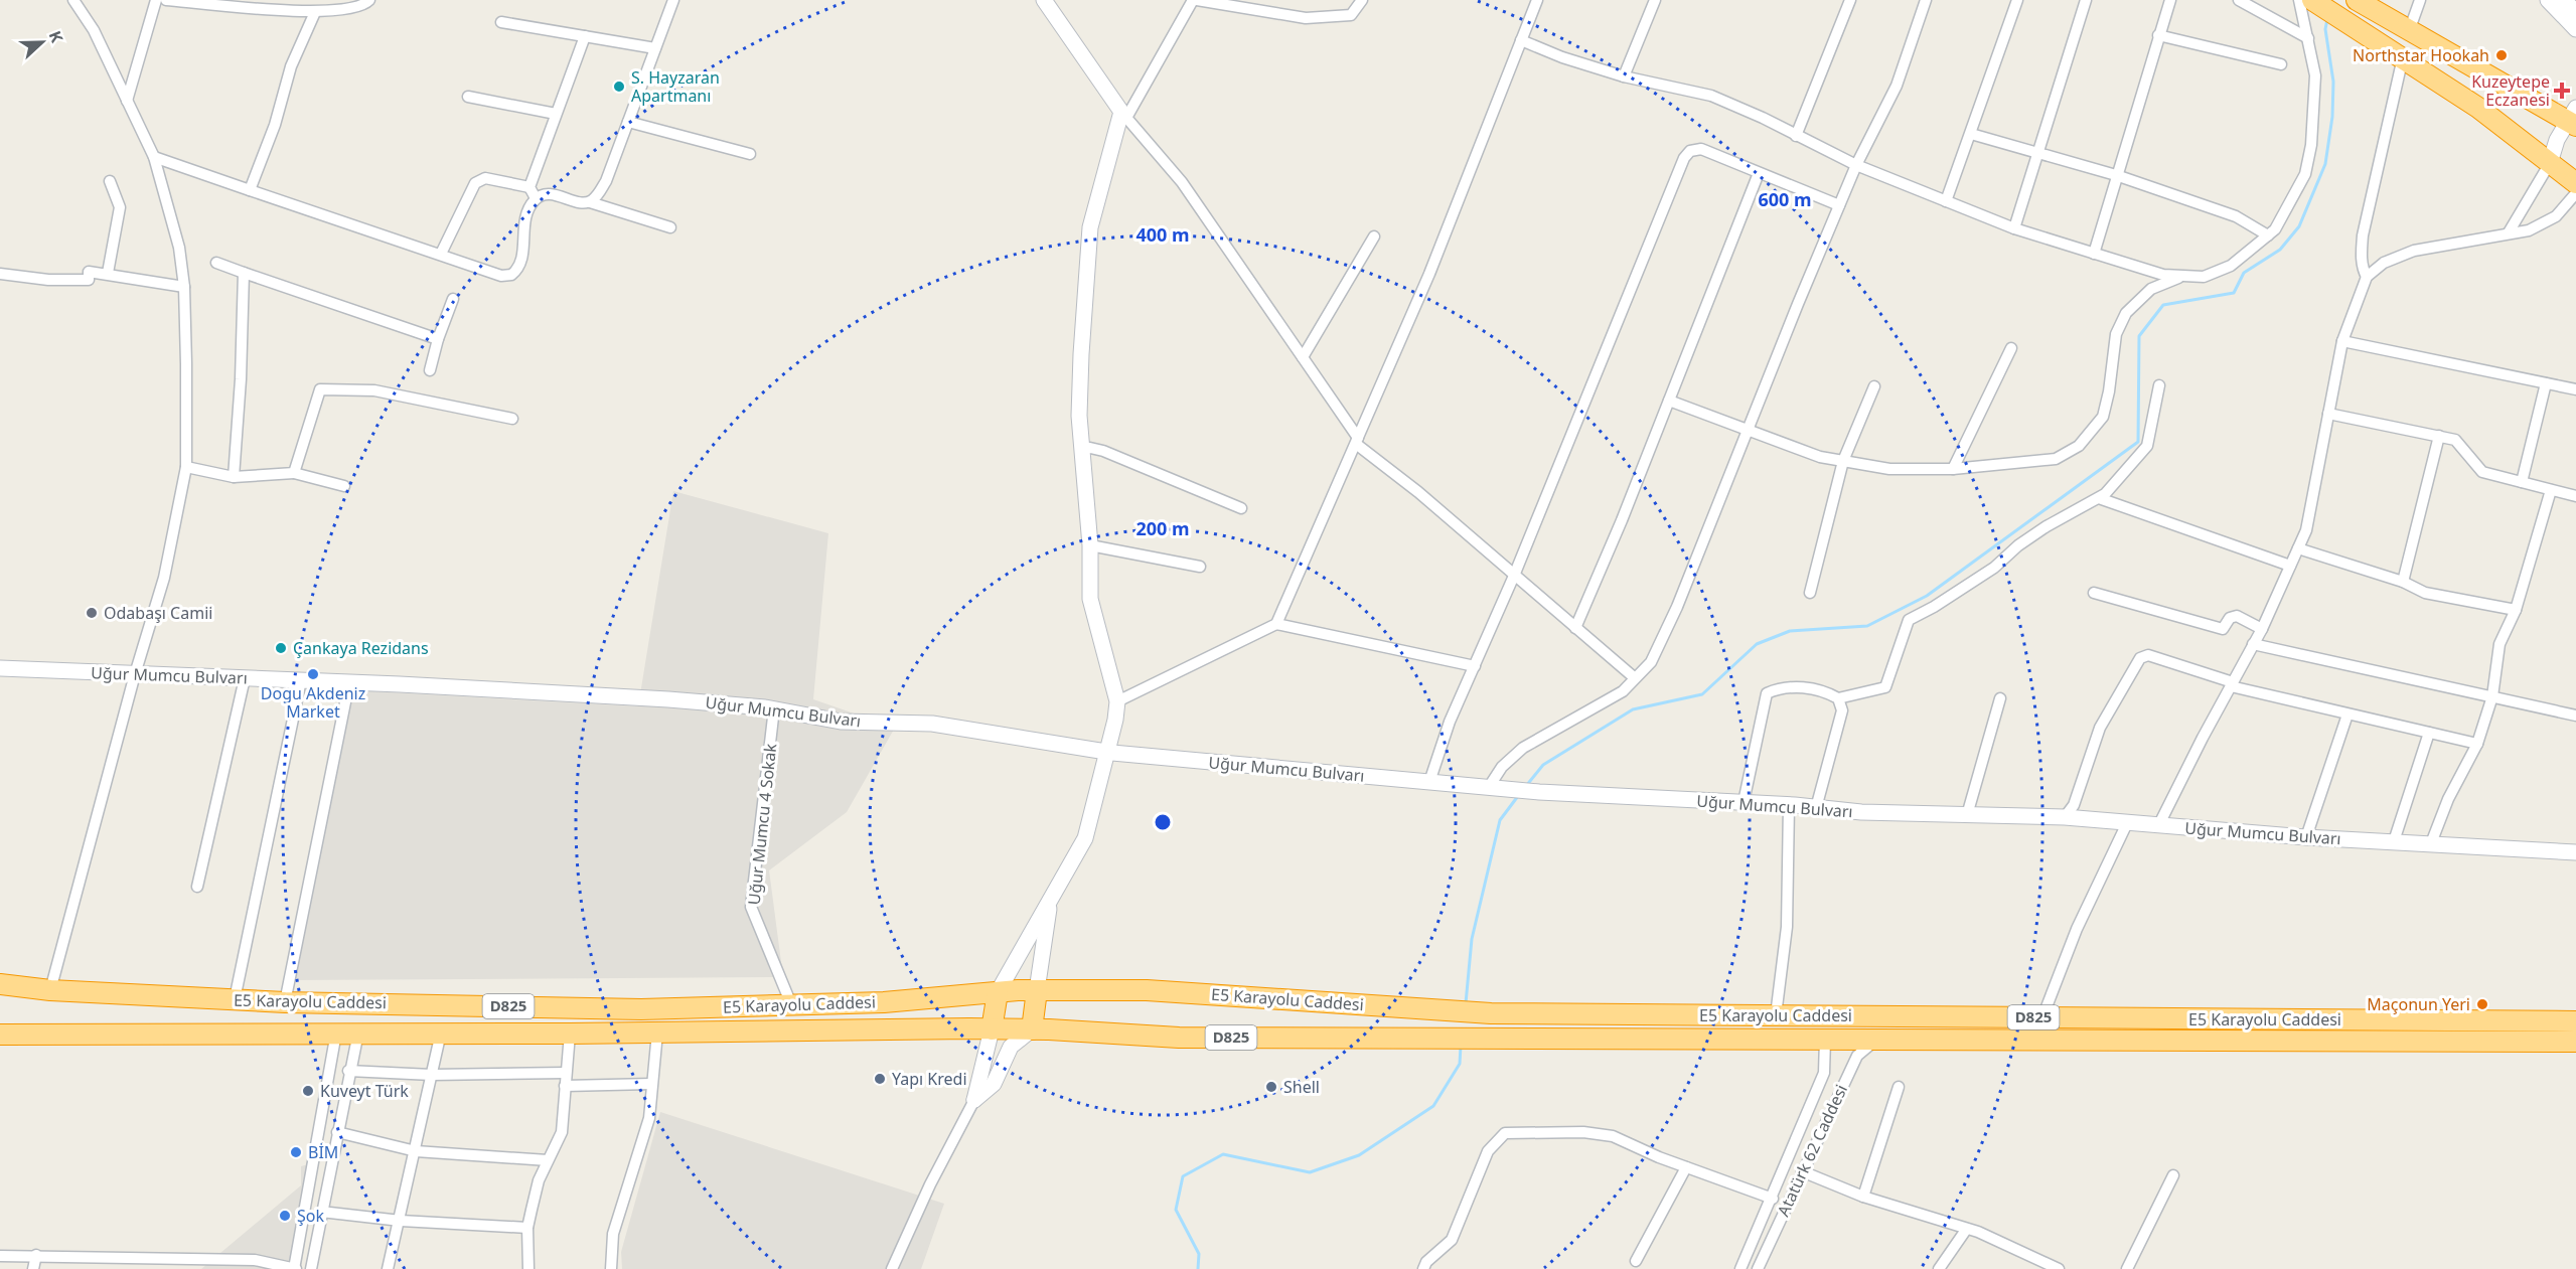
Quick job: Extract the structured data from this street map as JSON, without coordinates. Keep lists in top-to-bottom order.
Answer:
{
  "streets": {
    "highway": ["E5 Karayolu Caddesi", "D825"],
    "street": ["Uğur Mumcu Bulvarı", "Uğur Mumcu 4 Sokak", "Atatürk 62 Caddesi"]
  },
  "crossings": [
    ["Uğur Mumcu Bulvarı", "Uğur Mumcu 4 Sokak"],
    ["Uğur Mumcu 4 Sokak", "E5 Karayolu Caddesi"],
    ["E5 Karayolu Caddesi", "Atatürk 62 Caddesi"]
  ],
  "places": {
    "other": [
      "Northstar Hookah",
      "S. Hayzaran Apartmanı",
      "Odabaşı Camii",
      "Çankaya Rezidans",
      "Dogu Akdeniz Market",
      "Maçonun Yeri",
      "Yapı Kredi",
      "Shell",
      "Kuveyt Türk",
      "BİM",
      "Şok"
    ],
    "health": ["Kuzeytepe Eczanesi"]
  },
  "north": "right",
  "rings": ["600 m", "400 m", "200 m"]
}
